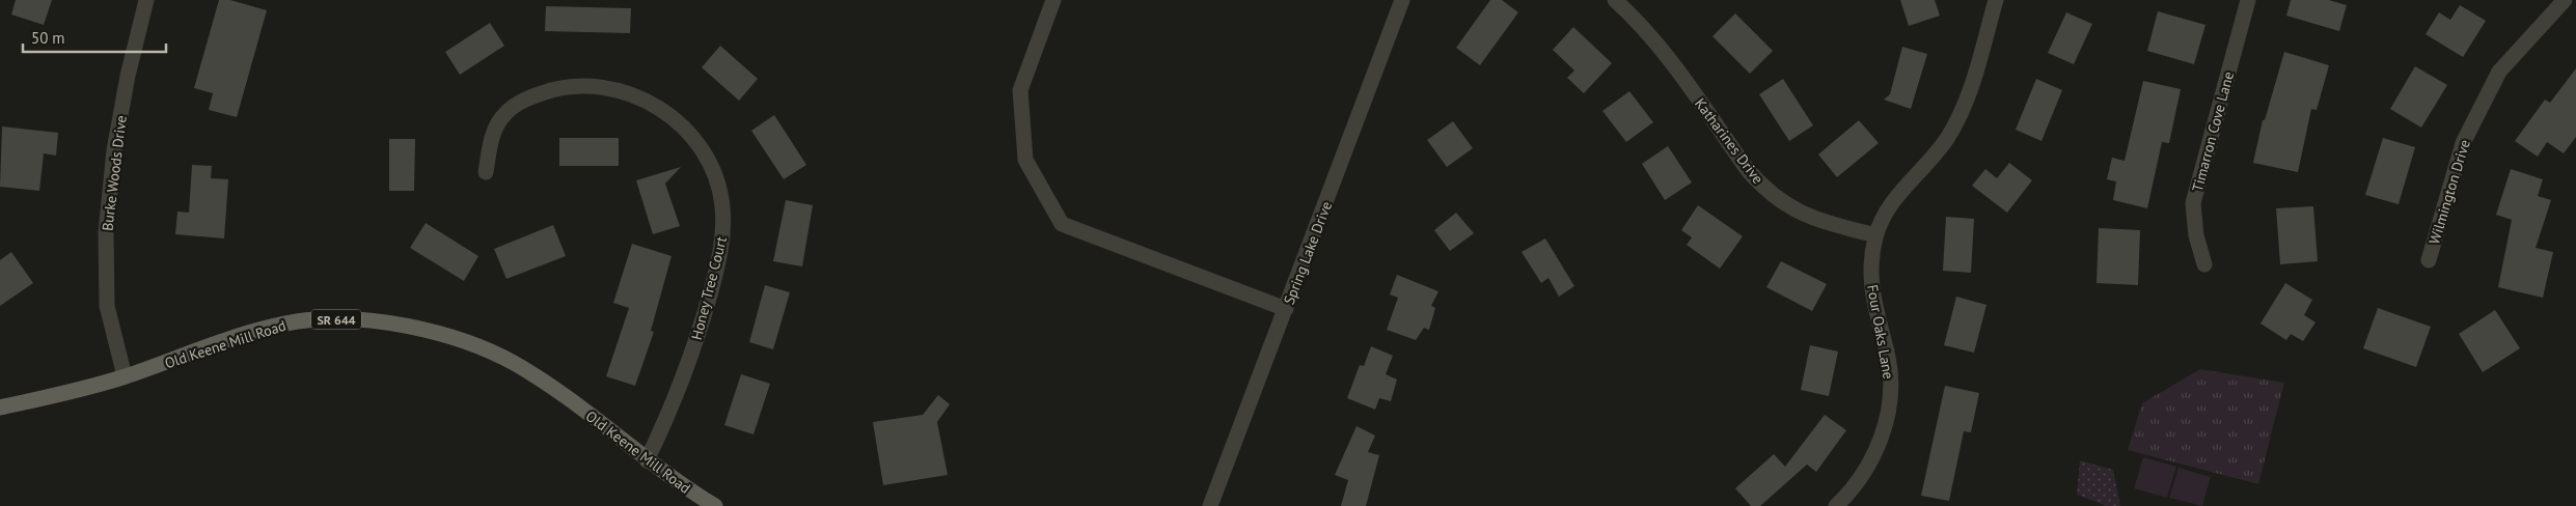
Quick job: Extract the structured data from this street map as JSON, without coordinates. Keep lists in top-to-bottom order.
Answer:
{
  "streets": {
    "main road": ["SR 644", "Old Keene Mill Road"],
    "street": [
      "Timarron Cove Lane",
      "Katharines Drive",
      "Burke Woods Drive",
      "Wilmington Drive",
      "Spring Lake Drive",
      "Honey Tree Court",
      "Four Oaks Lane"
    ]
  },
  "crossings": [
    ["Katharines Drive", "Four Oaks Lane"],
    ["Burke Woods Drive", "Old Keene Mill Road"],
    ["Honey Tree Court", "Old Keene Mill Road"]
  ],
  "scale_bar": "50 m"
}
